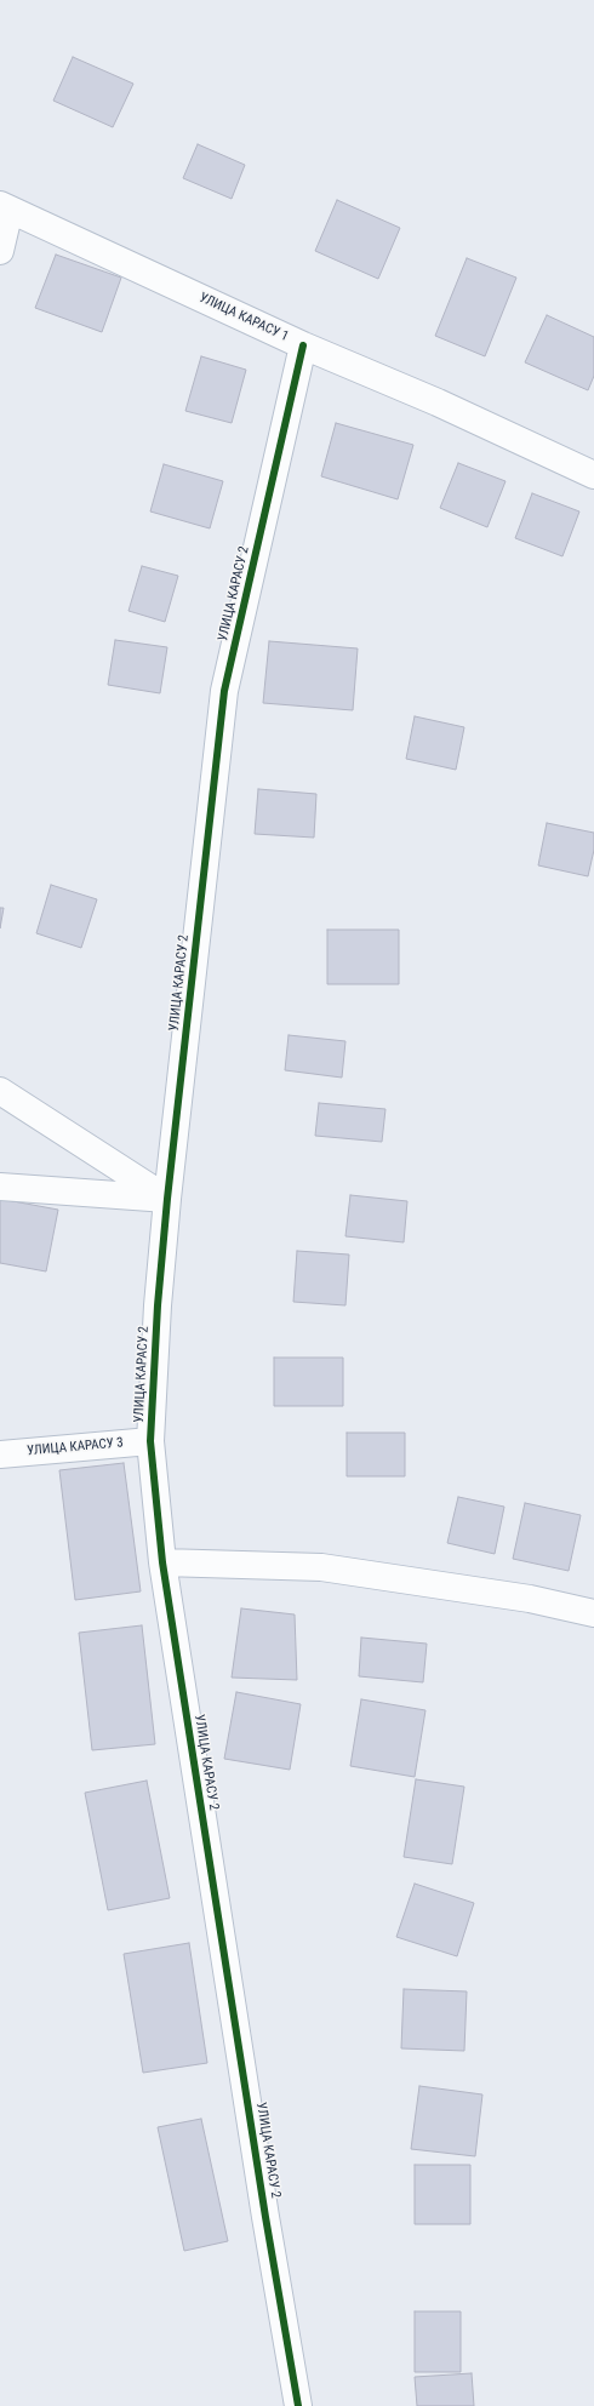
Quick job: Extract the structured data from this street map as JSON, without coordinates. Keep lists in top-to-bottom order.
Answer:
{
  "streets": {
    "street": ["УЛИЦА КАРАСУ 1", "УЛИЦА КАРАСУ 2", "УЛИЦА КАРАСУ 3"]
  },
  "crossings": [
    ["УЛИЦА КАРАСУ 1", "УЛИЦА КАРАСУ 2"],
    ["УЛИЦА КАРАСУ 2", "УЛИЦА КАРАСУ 3"]
  ]
}
